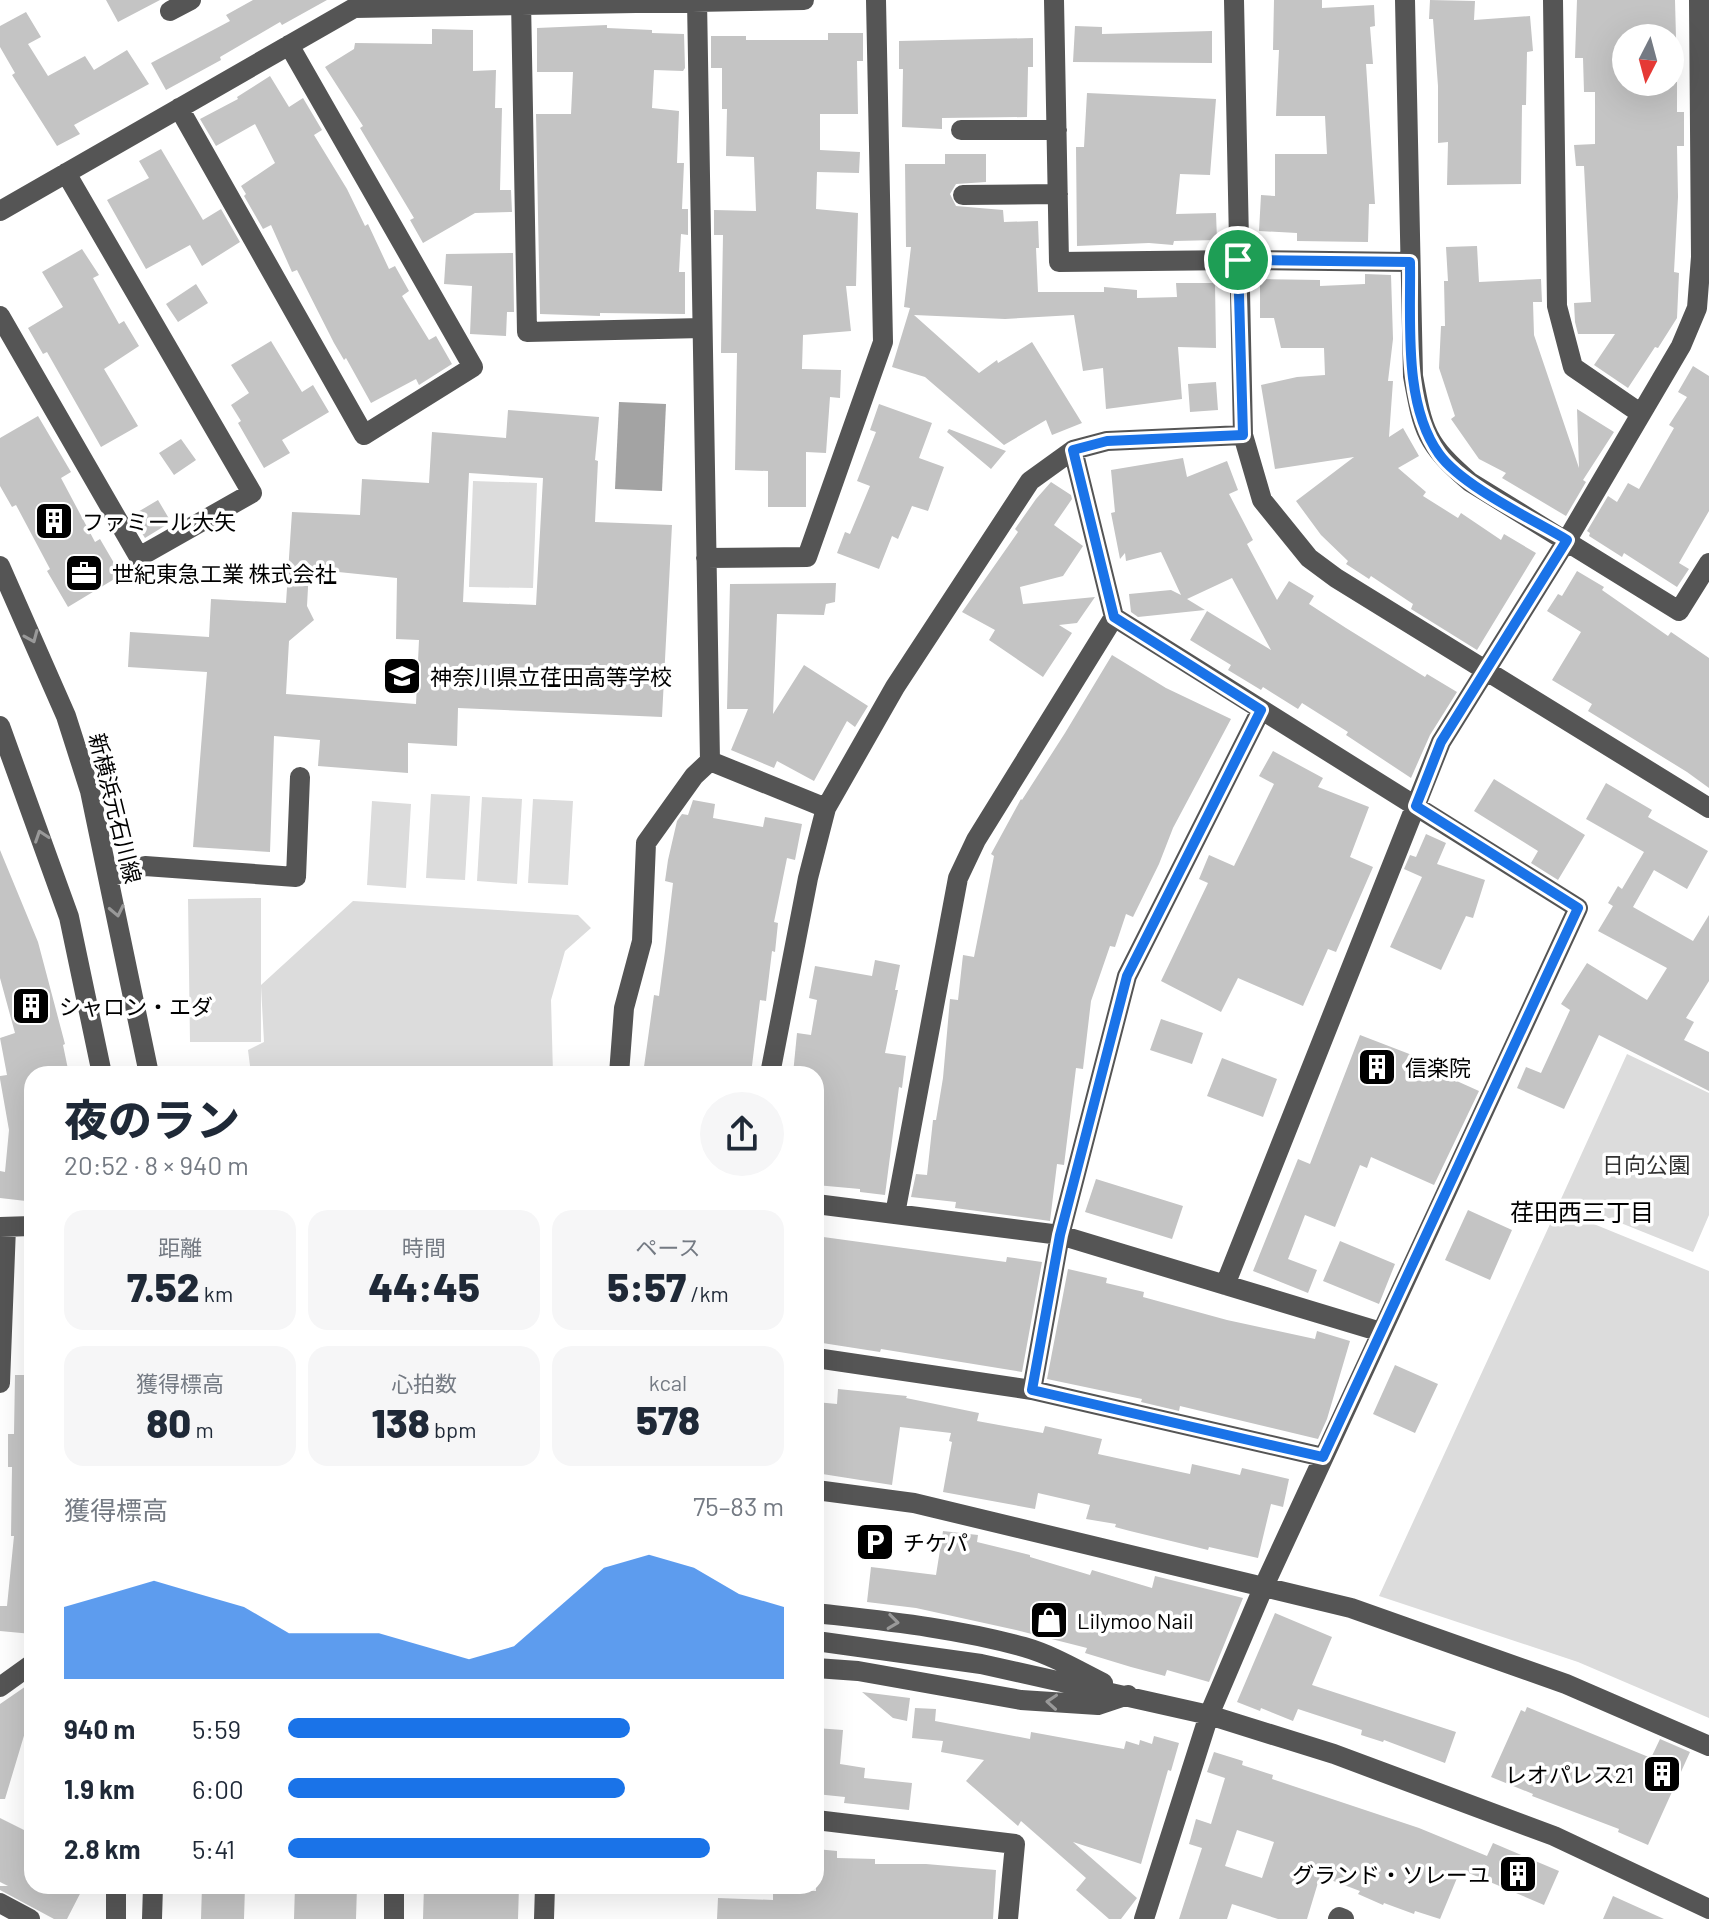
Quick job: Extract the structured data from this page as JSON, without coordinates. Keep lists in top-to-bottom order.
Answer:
{
  "streets": {
    "street": ["新横浜元石川線"]
  },
  "districts": ["荏田西三丁目"],
  "parks": ["日向公園"],
  "places": {
    "building": [
      "ファミール大矢",
      "シャロン・エダ",
      "信楽院",
      "レオパレス21",
      "グランド・ソレーユ"
    ],
    "office": ["世紀東急工業 株式会社"],
    "school or university": ["神奈川県立荏田高等学校"],
    "parking": ["チケパ"],
    "shop": ["Lilymoo Nail"]
  },
  "north": "bottom",
  "page": {
    "heading": ["夜のラン", "20:52 · 8 × 940 m"],
    "stats": [
      ["距離", "7.52 km"],
      ["時間", "44:45"],
      ["ペース", "5:57 /km"],
      ["獲得標高", "80 m"],
      ["心拍数", "138 bpm"],
      ["kcal", "578"]
    ],
    "chart": ["獲得標高", "75–83 m"],
    "list": [
      {
        "name": "940 m",
        "note": "5:59"
      },
      {
        "name": "1.9 km",
        "note": "6:00"
      },
      {
        "name": "2.8 km",
        "note": "5:41"
      }
    ]
  }
}
